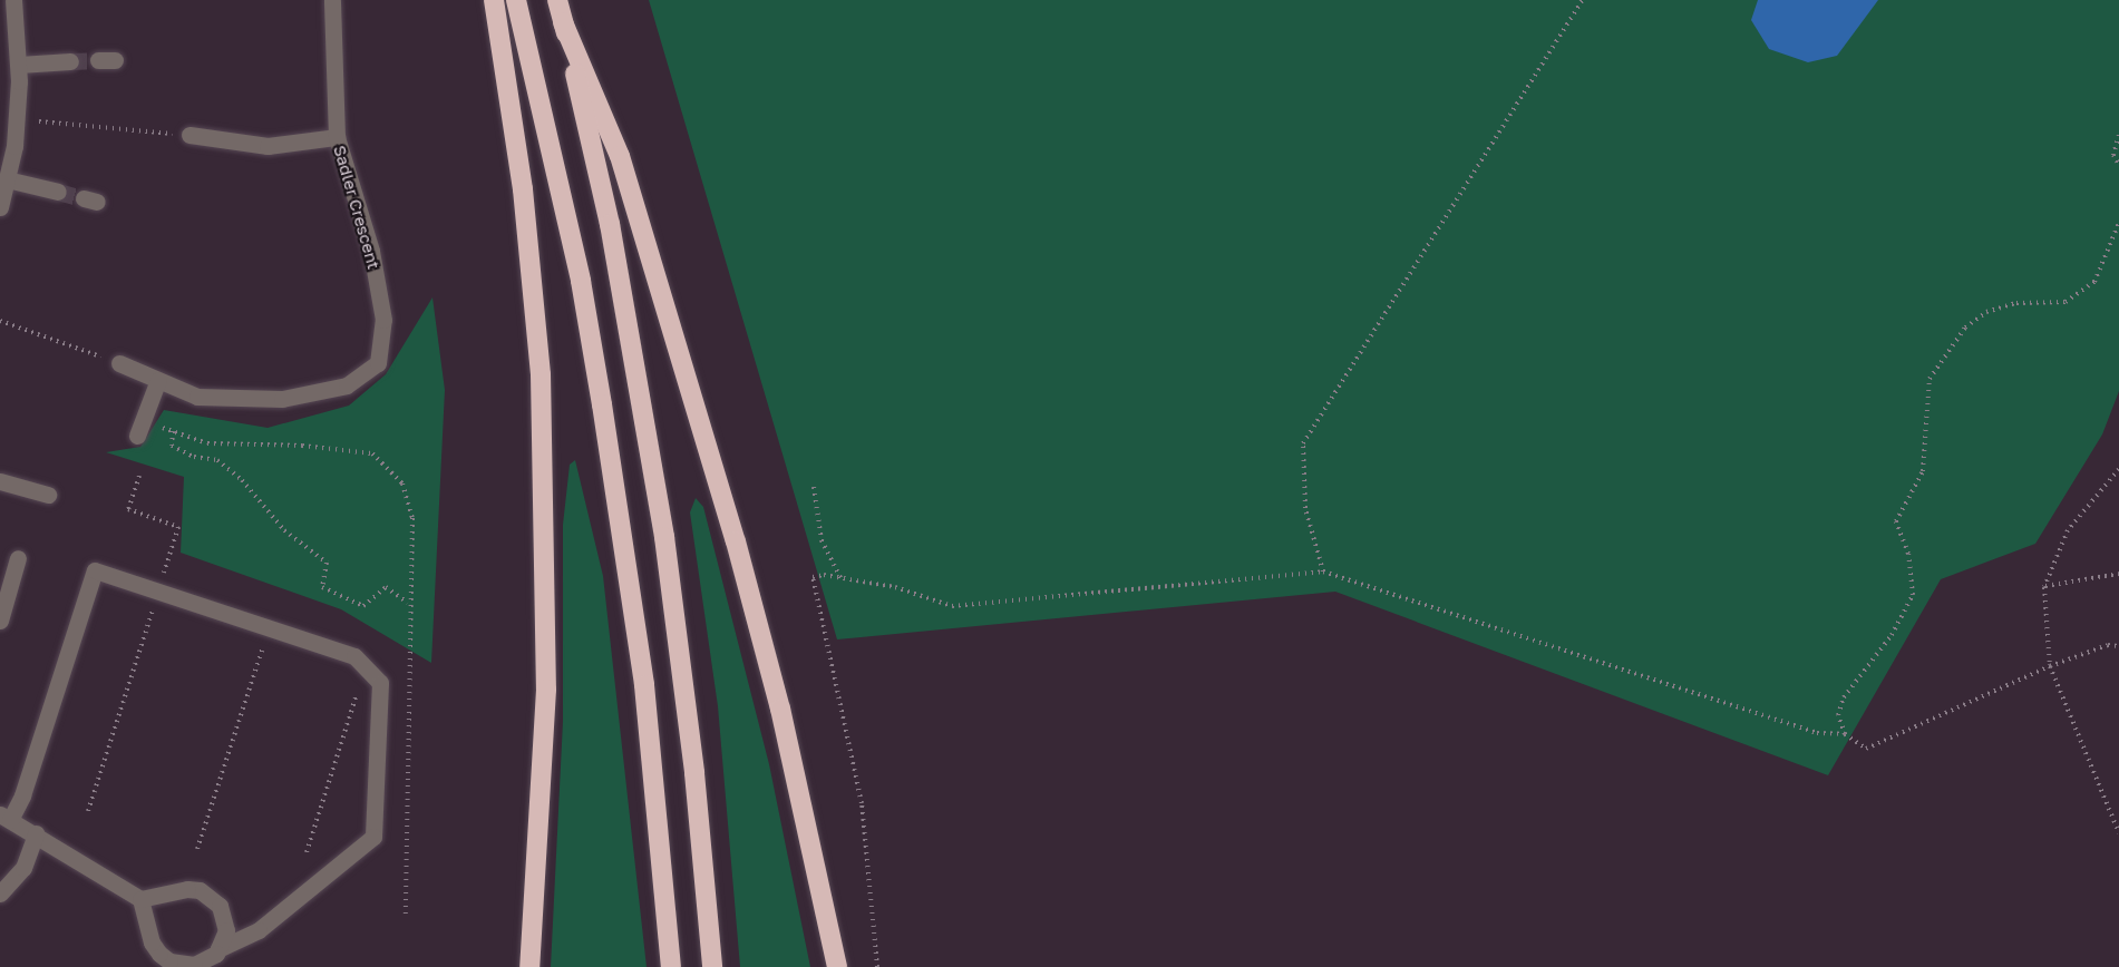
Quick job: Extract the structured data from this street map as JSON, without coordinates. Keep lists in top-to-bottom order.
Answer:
{
  "streets": {
    "street": ["Sadler Crescent"]
  }
}
